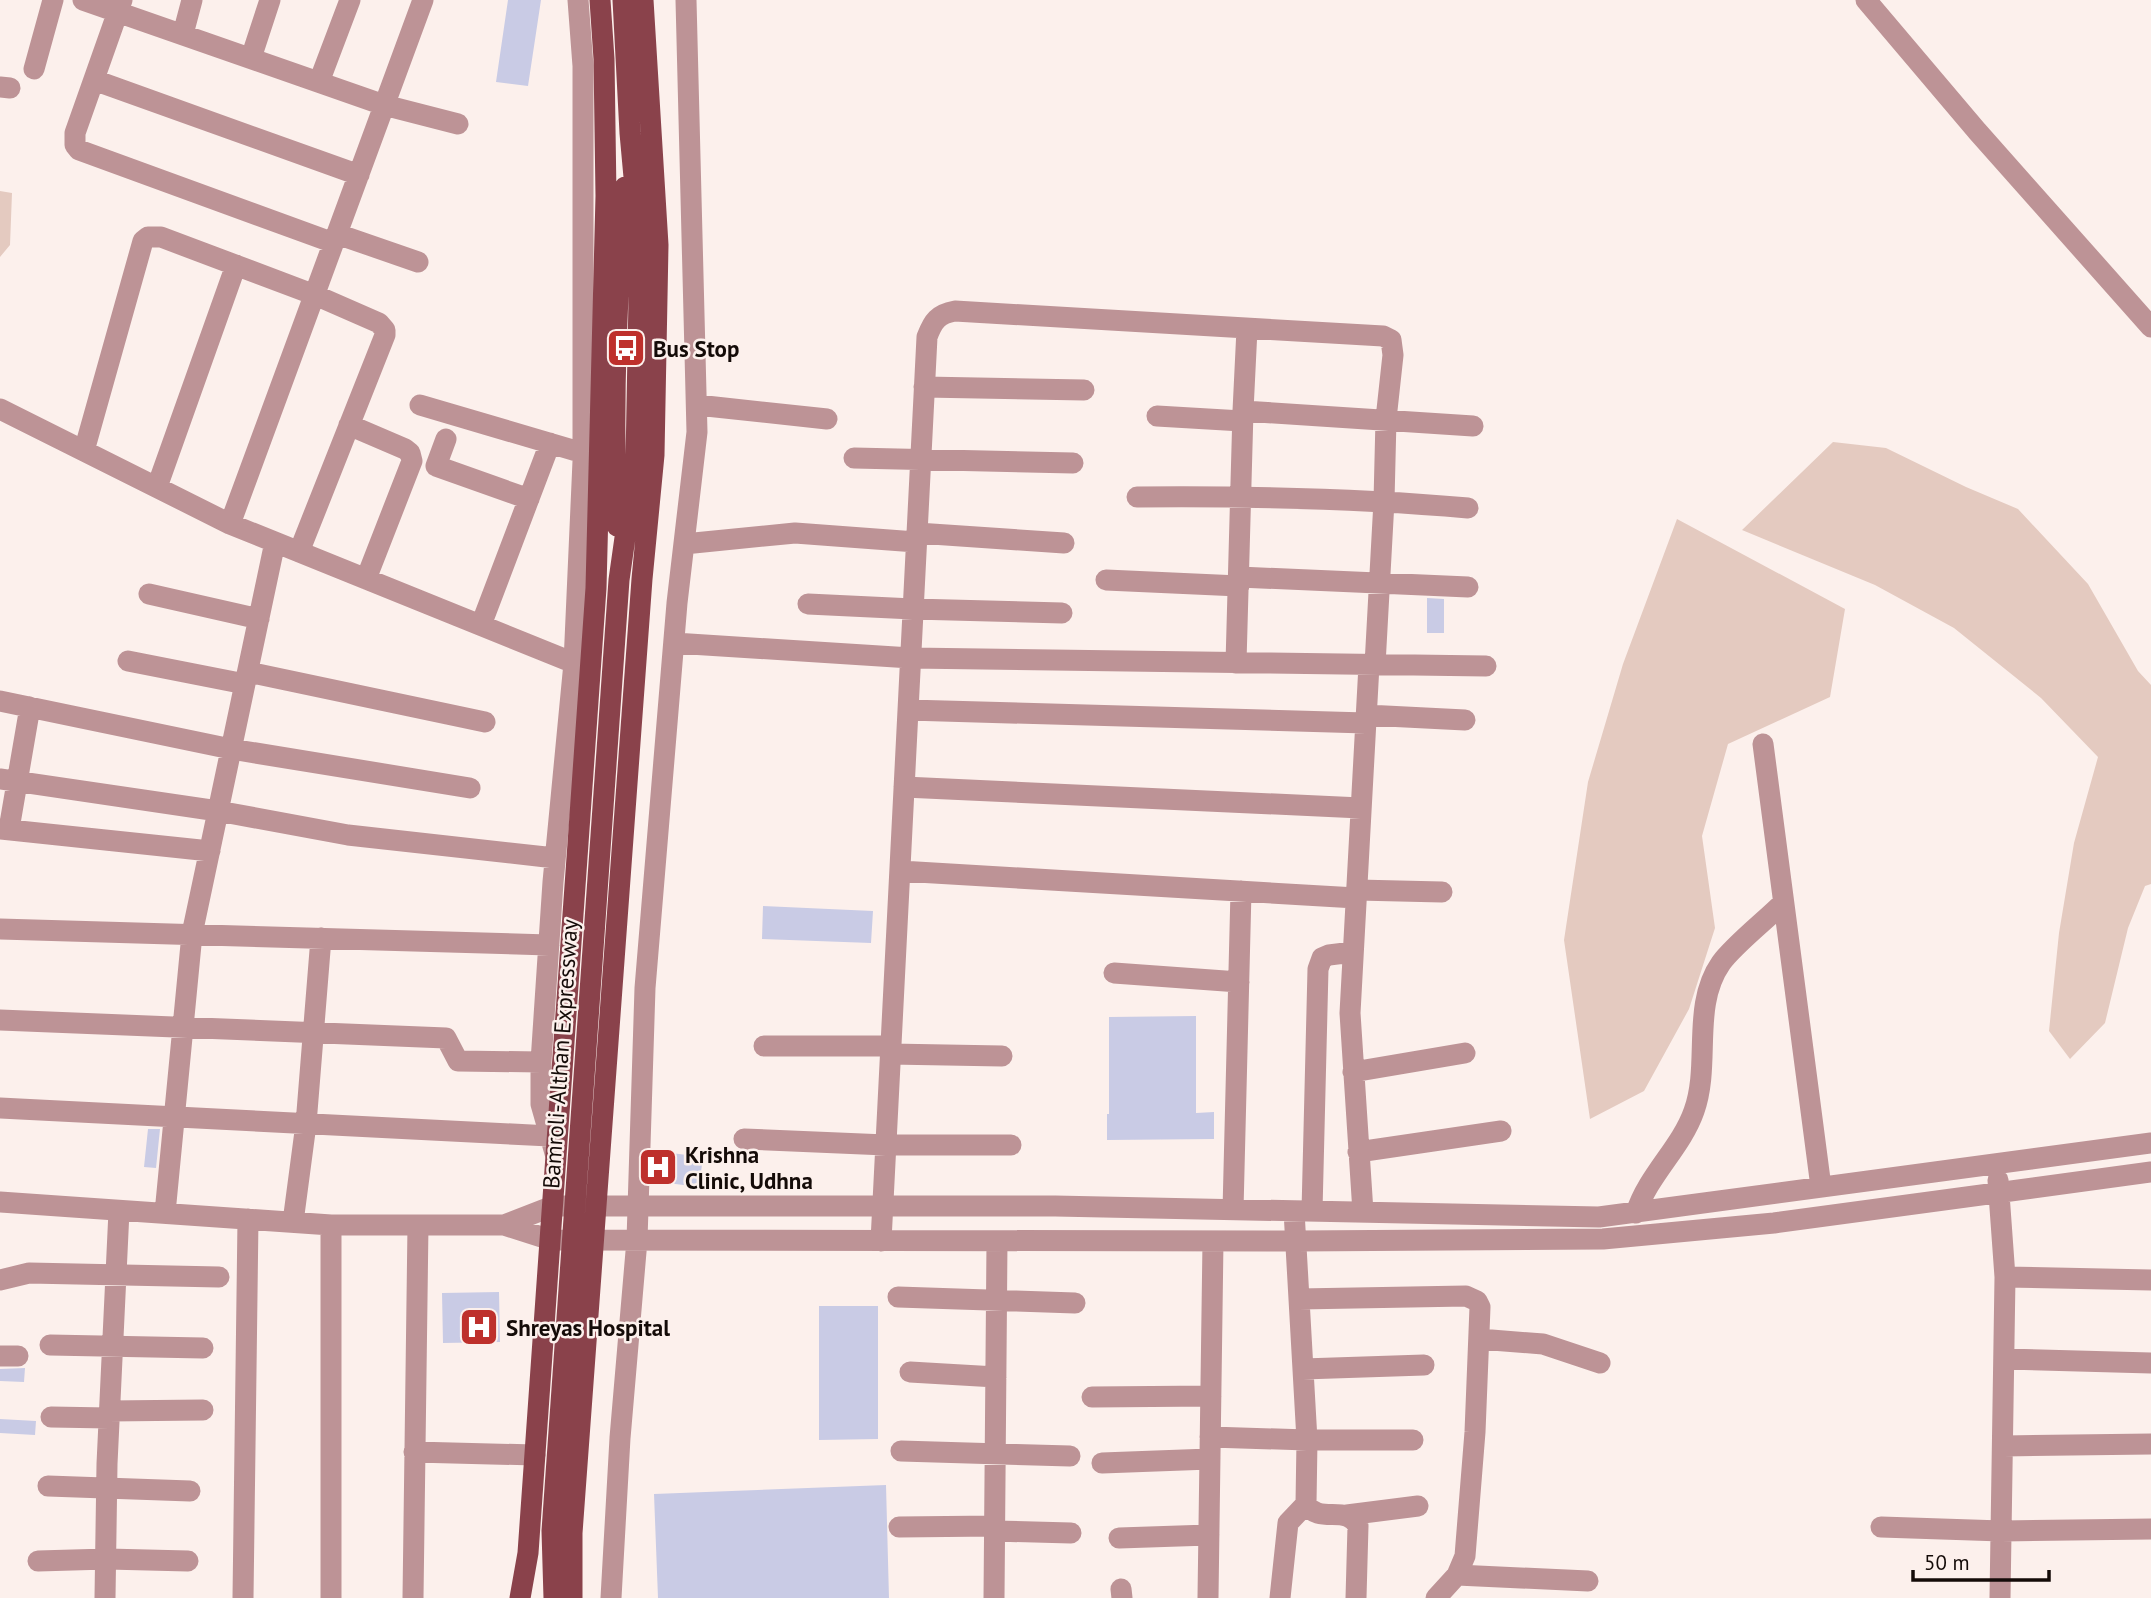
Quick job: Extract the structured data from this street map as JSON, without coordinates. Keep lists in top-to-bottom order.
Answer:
{
  "streets": {
    "main road": ["Bamroli-Althan Expressway"]
  },
  "places": {
    "bus stop": ["Bus Stop"],
    "hospital": ["Krishna Clinic, Udhna", "Shreyas Hospital"]
  },
  "scale_bar": "50 m"
}
